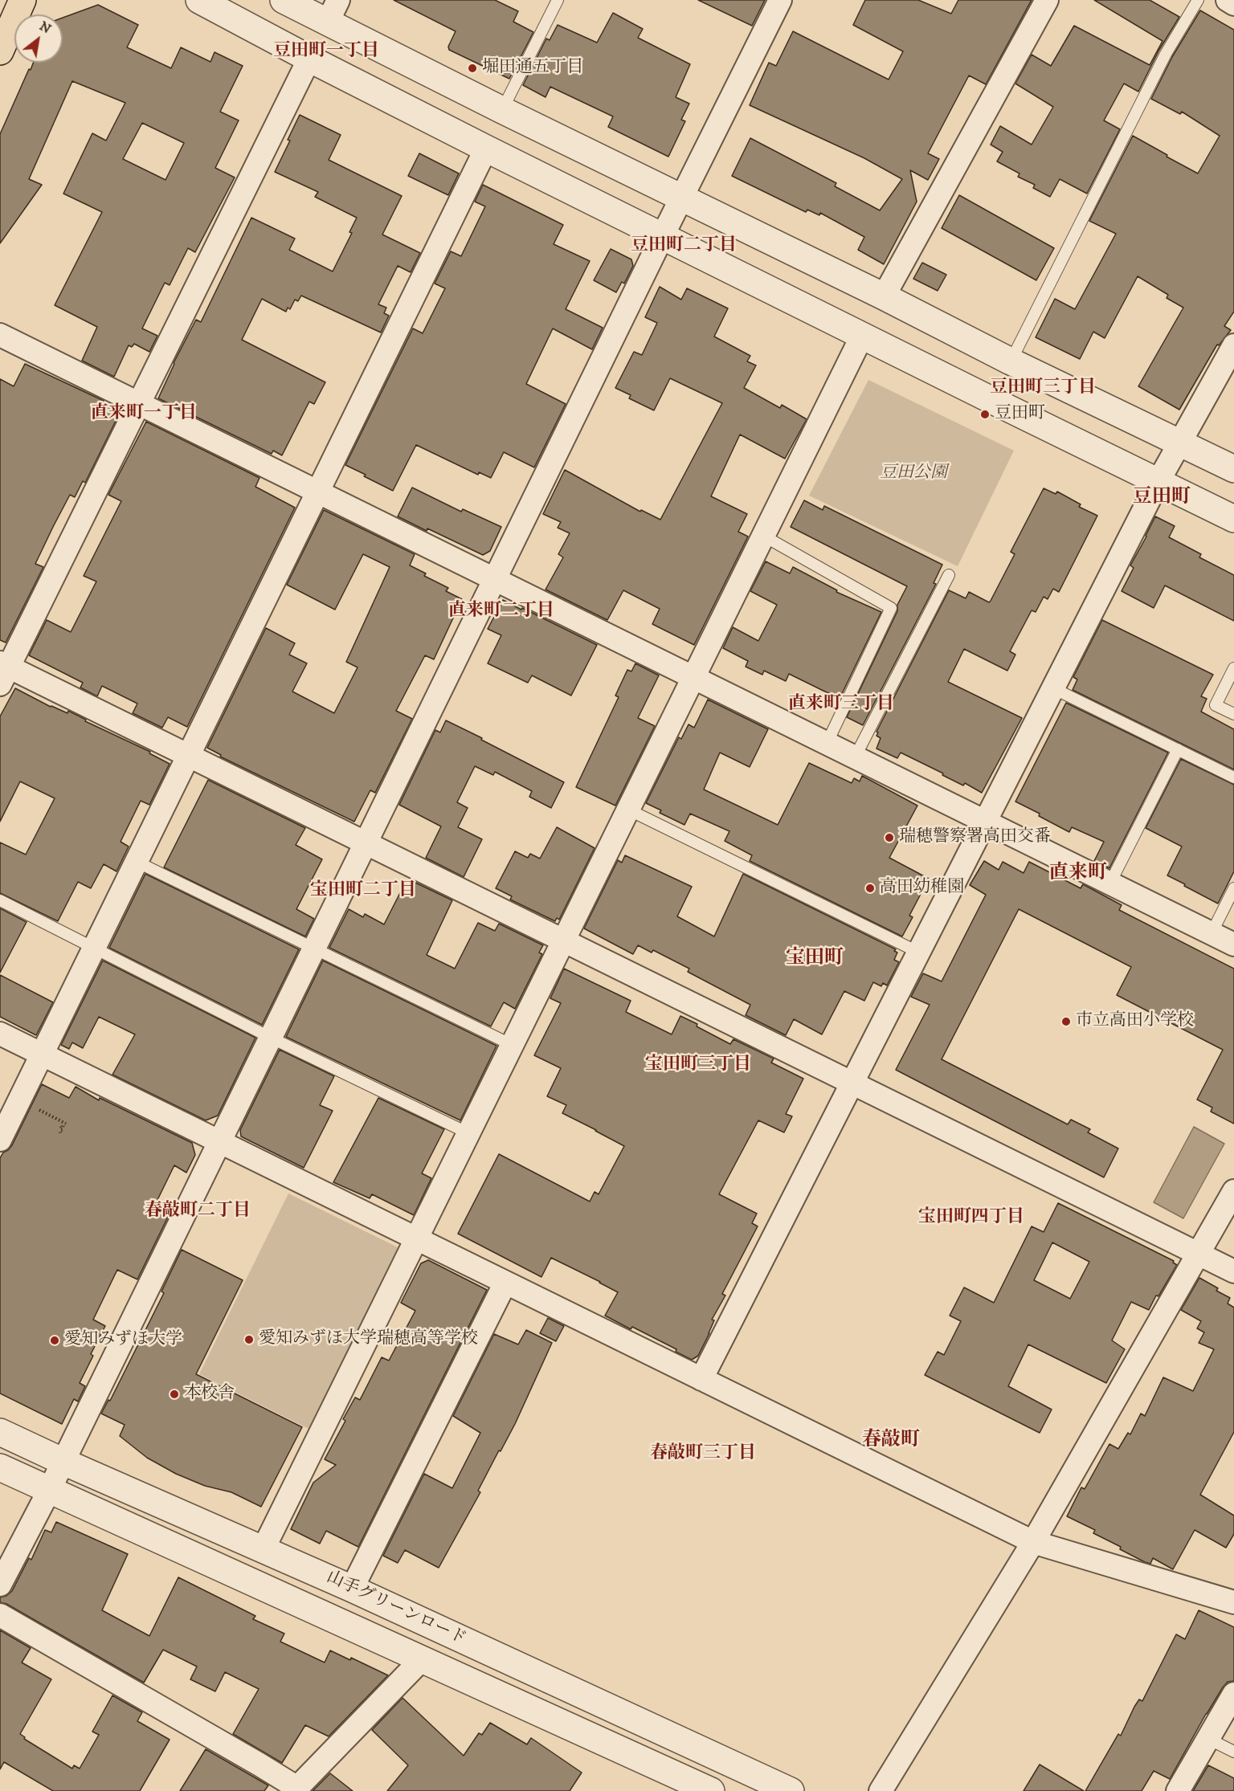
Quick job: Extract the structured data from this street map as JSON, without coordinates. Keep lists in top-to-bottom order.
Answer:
{
  "streets": {
    "street": ["山手グリーンロード"]
  },
  "districts": [
    "豆田町一丁目",
    "豆田町二丁目",
    "豆田町三丁目",
    "直来町一丁目",
    "豆田町",
    "直来町二丁目",
    "直来町三丁目",
    "直来町",
    "宝田町二丁目",
    "宝田町",
    "宝田町三丁目",
    "春敲町二丁目",
    "宝田町四丁目",
    "春敲町",
    "春敲町三丁目"
  ],
  "parks": ["豆田公園"],
  "places": [
    "堀田通五丁目",
    "豆田町",
    "瑞穂警察署高田交番",
    "高田幼稚園",
    "市立高田小学校",
    "愛知みずほ大学瑞穂高等学校",
    "愛知みずほ大学",
    "本校舎"
  ],
  "house_numbers": ["5"],
  "north": "top right"
}
